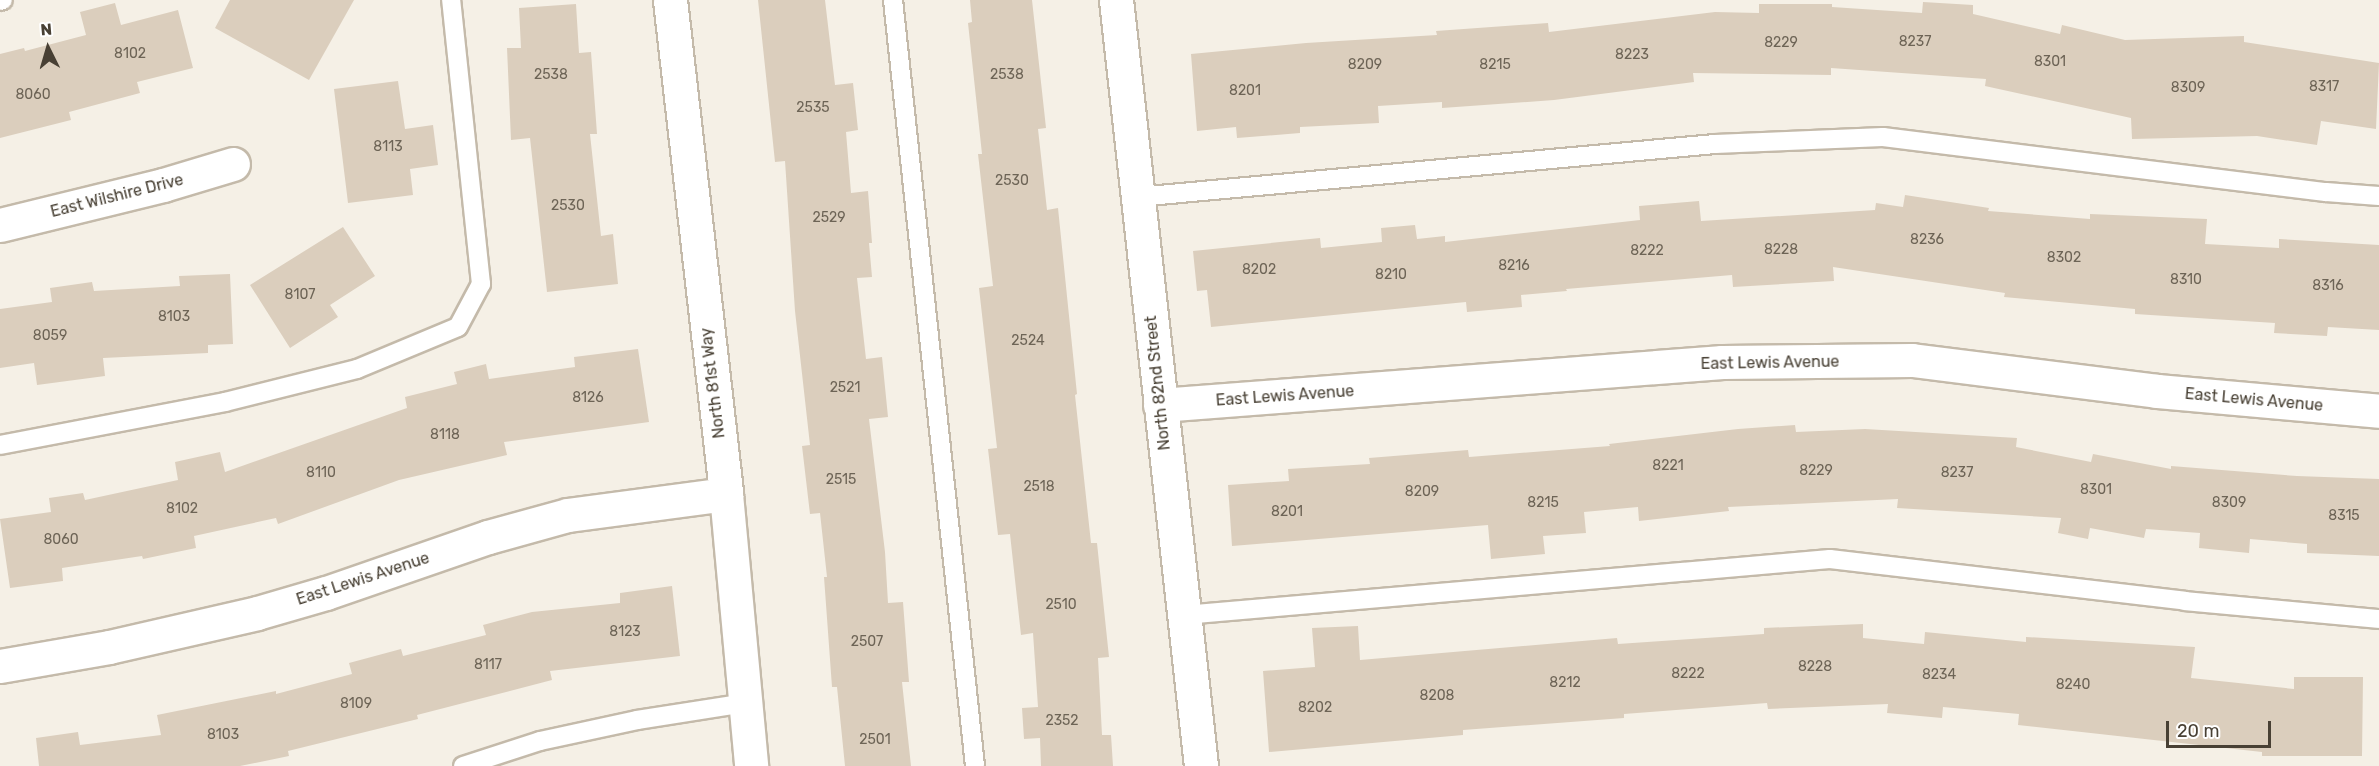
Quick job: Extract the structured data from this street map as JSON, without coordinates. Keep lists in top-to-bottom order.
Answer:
{
  "streets": {
    "street": [
      "East Wilshire Drive",
      "East Lewis Avenue",
      "North 81st Way",
      "North 82nd Street"
    ]
  },
  "crossings": [
    ["East Lewis Avenue", "North 81st Way"],
    ["East Lewis Avenue", "North 82nd Street"]
  ],
  "house_numbers": [
    "8237",
    "8229",
    "8102",
    "8223",
    "8301",
    "8209",
    "8215",
    "2538",
    "2538",
    "8317",
    "8309",
    "8201",
    "8060",
    "2535",
    "8113",
    "2530",
    "2530",
    "2529",
    "8236",
    "8228",
    "8222",
    "8302",
    "8216",
    "8202",
    "8210",
    "8310",
    "8316",
    "8107",
    "8103",
    "8059",
    "2524",
    "2521",
    "8126",
    "8118",
    "8221",
    "8229",
    "8110",
    "8237",
    "2515",
    "2518",
    "8301",
    "8209",
    "8215",
    "8309",
    "8102",
    "8201",
    "8315",
    "8060",
    "2510",
    "8123",
    "2507",
    "8117",
    "8228",
    "8222",
    "8234",
    "8212",
    "8240",
    "8208",
    "8109",
    "8202",
    "2352",
    "8103",
    "2501"
  ],
  "scale_bar": "20 m",
  "north": "top"
}
